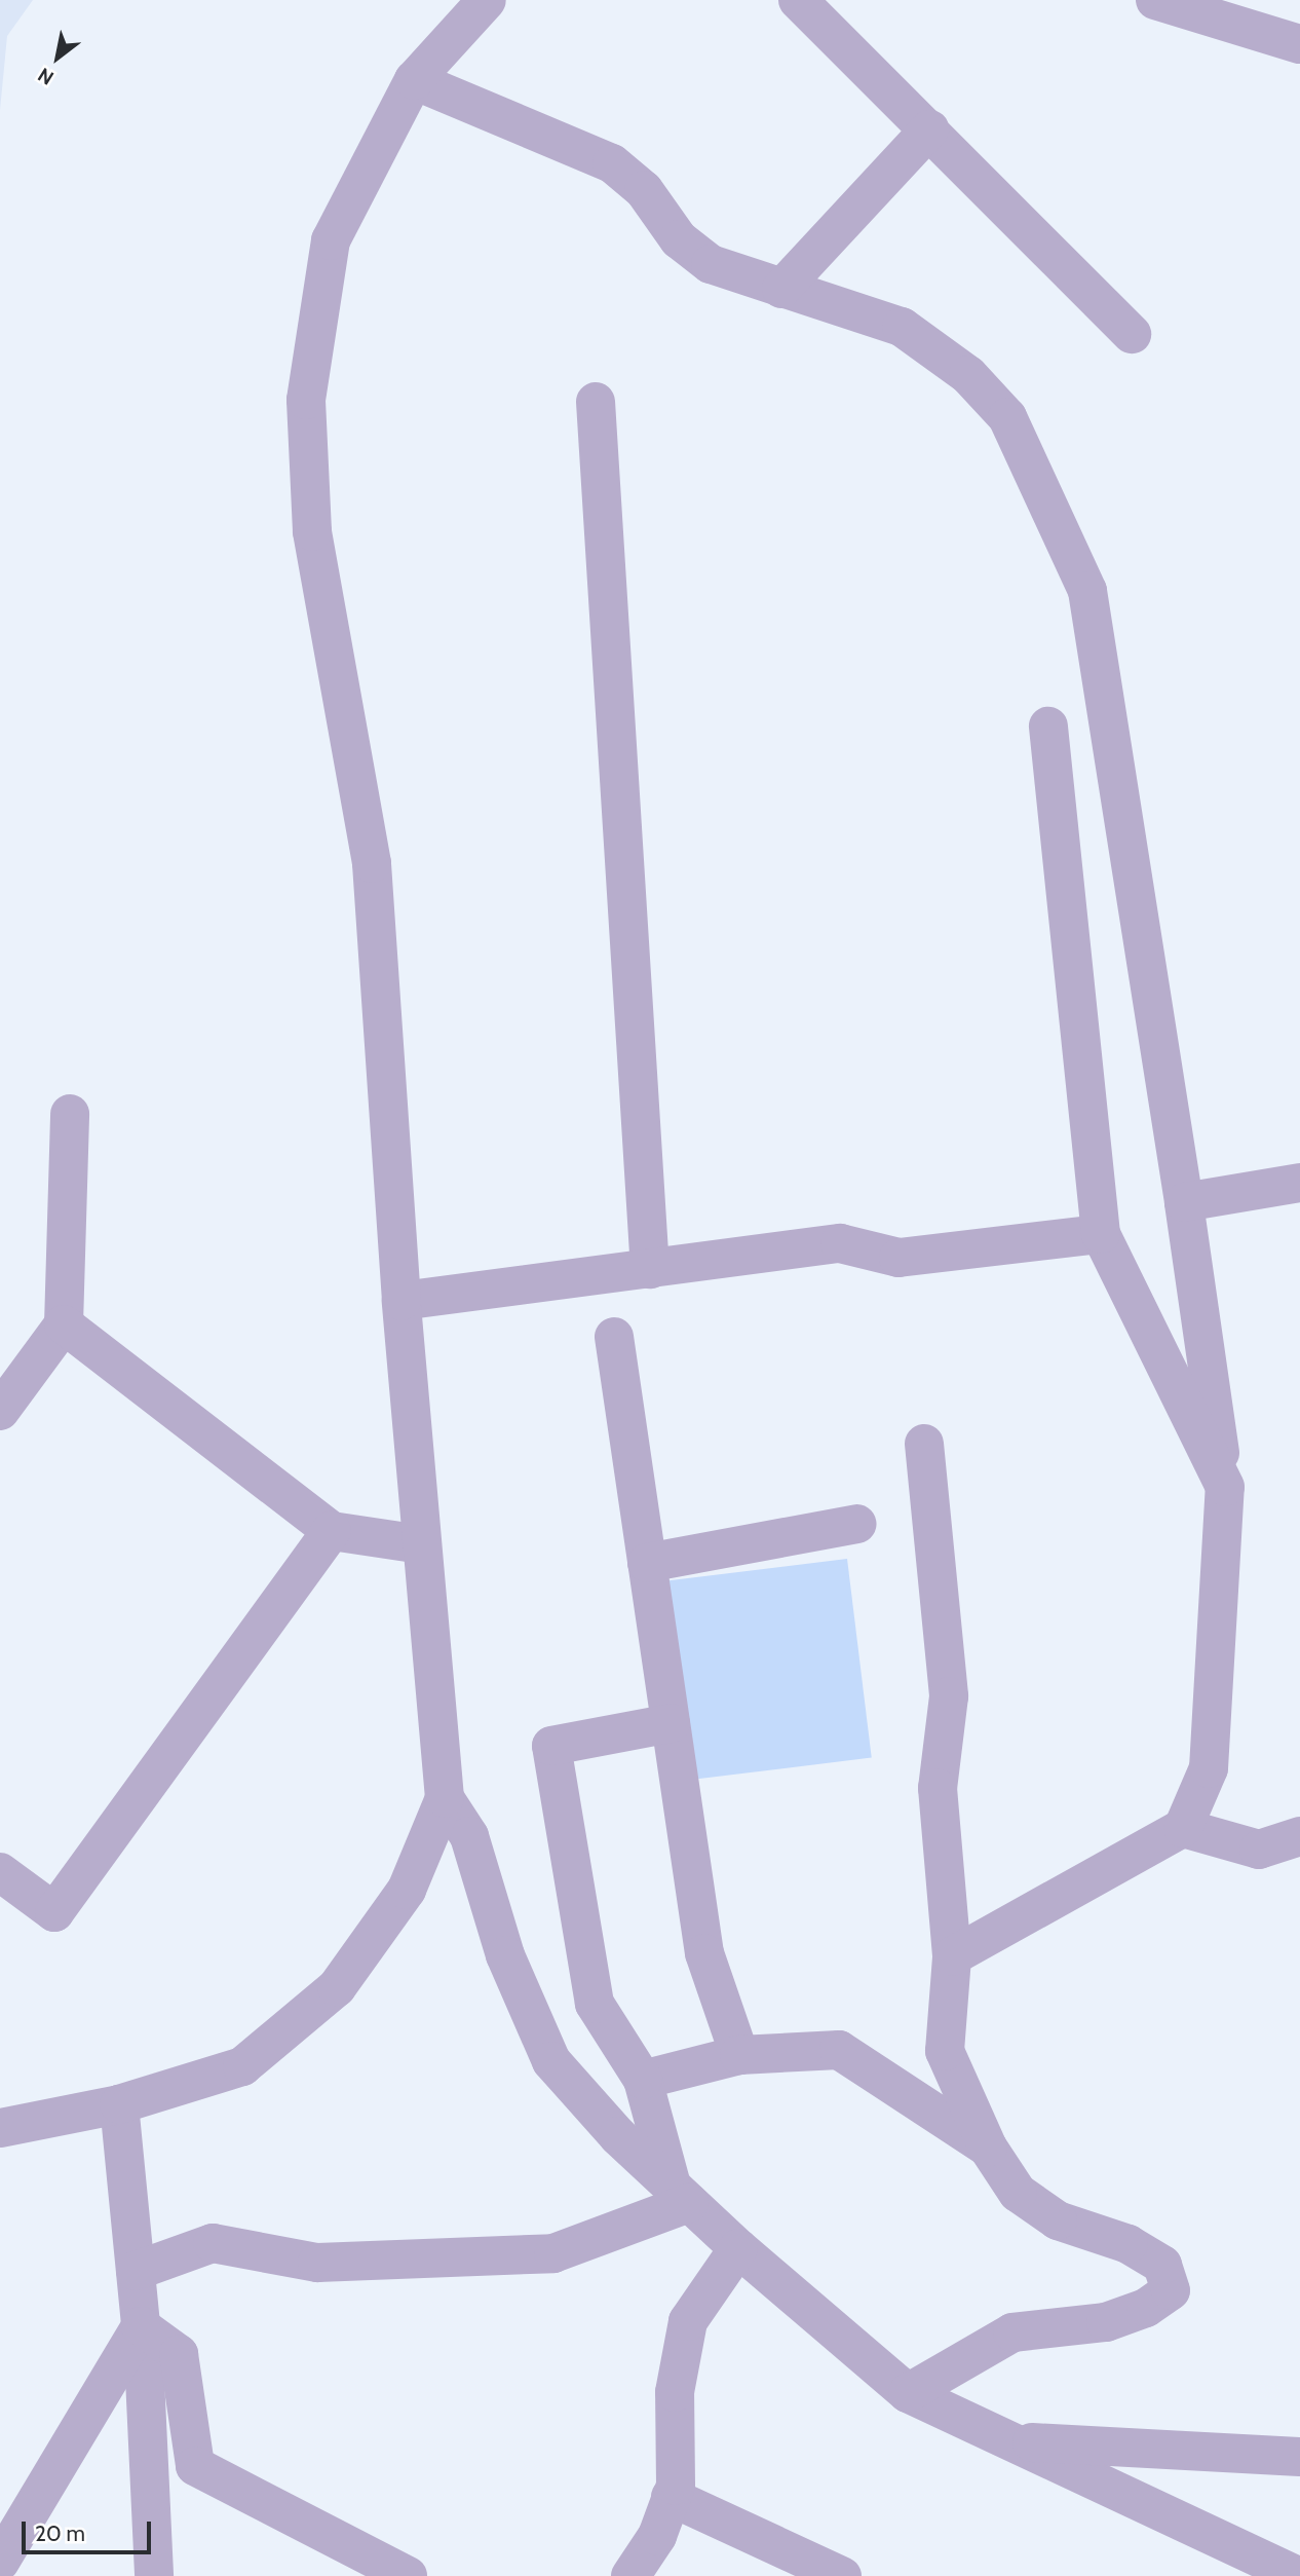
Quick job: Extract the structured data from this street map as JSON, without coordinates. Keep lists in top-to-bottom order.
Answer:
{
  "scale_bar": "20 m",
  "north": "bottom left"
}
